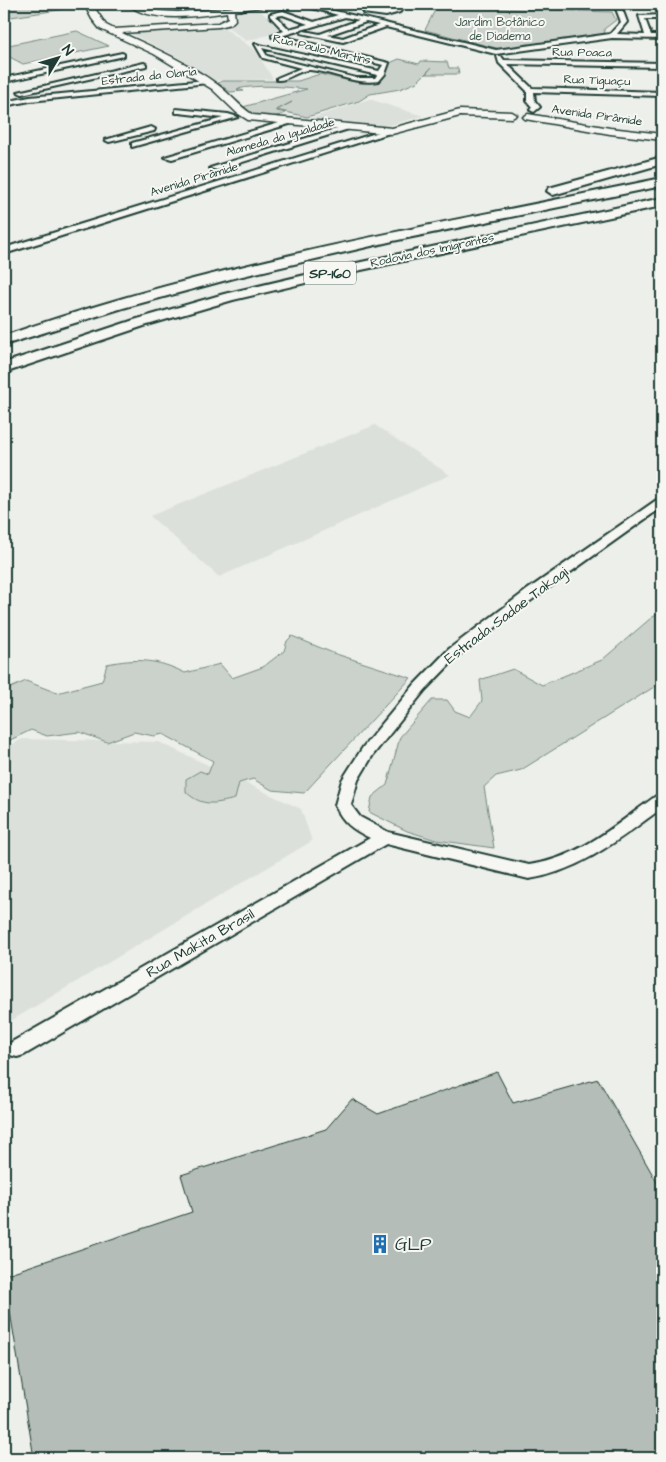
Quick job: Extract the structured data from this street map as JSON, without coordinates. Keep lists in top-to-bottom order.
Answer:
{
  "streets": {
    "highway": ["Rodovia dos Imigrantes", "SP-160"],
    "main road": ["Avenida Pirâmide"],
    "street": [
      "Rua Paulo Martins",
      "Rua Poaca",
      "Estrada da Olaria",
      "Rua Tiguaçu",
      "Alameda da Igualdade",
      "Estrada Sadae Takagi",
      "Rua Makita Brasil"
    ]
  },
  "crossings": [
    ["Estrada Sadae Takagi", "Rua Makita Brasil"]
  ],
  "parks": ["Jardim Botânico de Diadema"],
  "places": {
    "building": ["GLP"]
  },
  "north": "top right"
}
